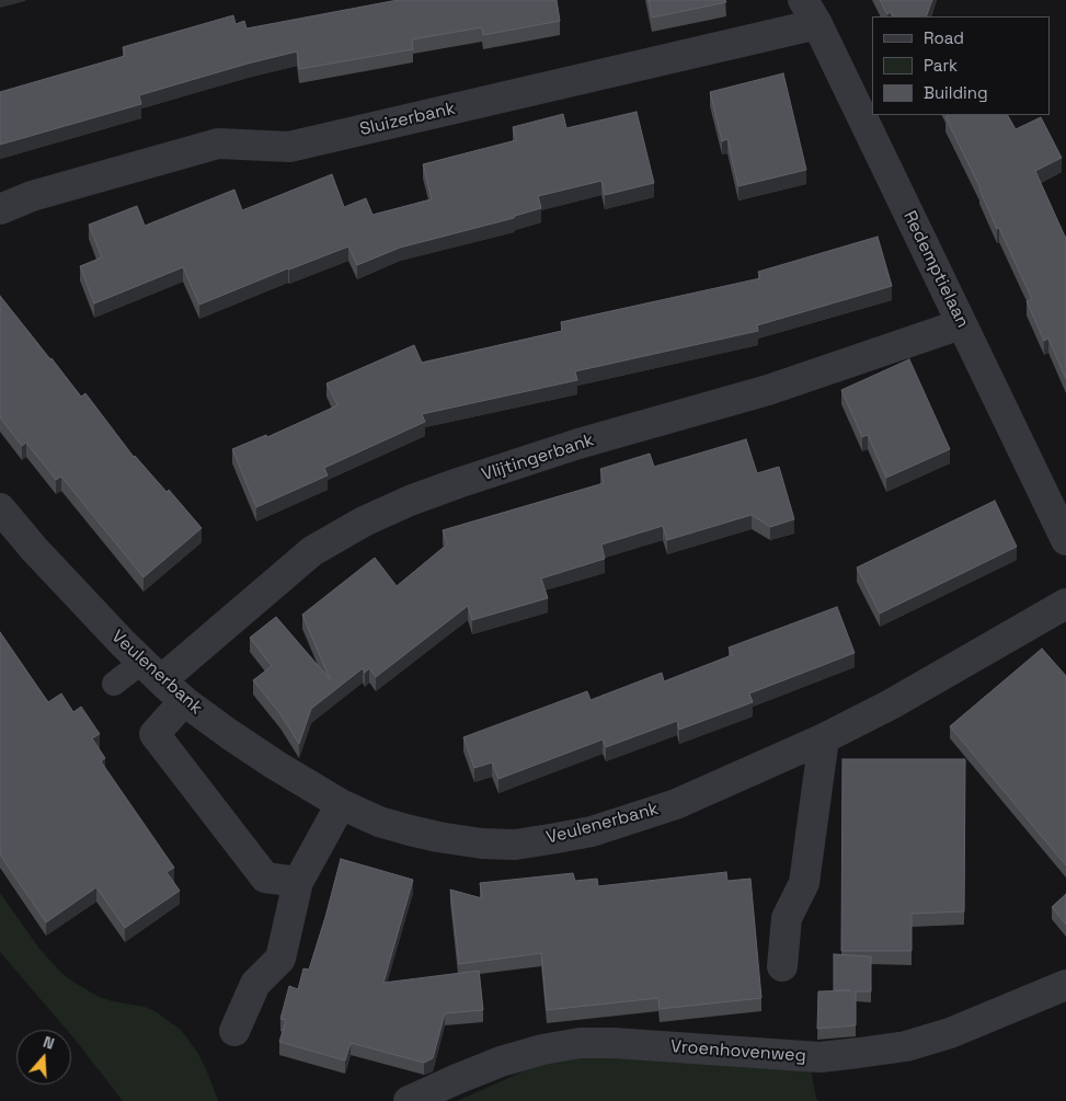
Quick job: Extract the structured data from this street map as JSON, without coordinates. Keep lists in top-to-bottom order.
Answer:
{
  "streets": {
    "street": [
      "Sluizerbank",
      "Redemptielaan",
      "Vlijtingerbank",
      "Veulenerbank",
      "Vroenhovenweg"
    ]
  },
  "crossings": [
    ["Sluizerbank", "Redemptielaan"],
    ["Redemptielaan", "Vlijtingerbank"],
    ["Vlijtingerbank", "Veulenerbank"]
  ],
  "legend": ["Road", "Park", "Building"],
  "north": "top"
}
